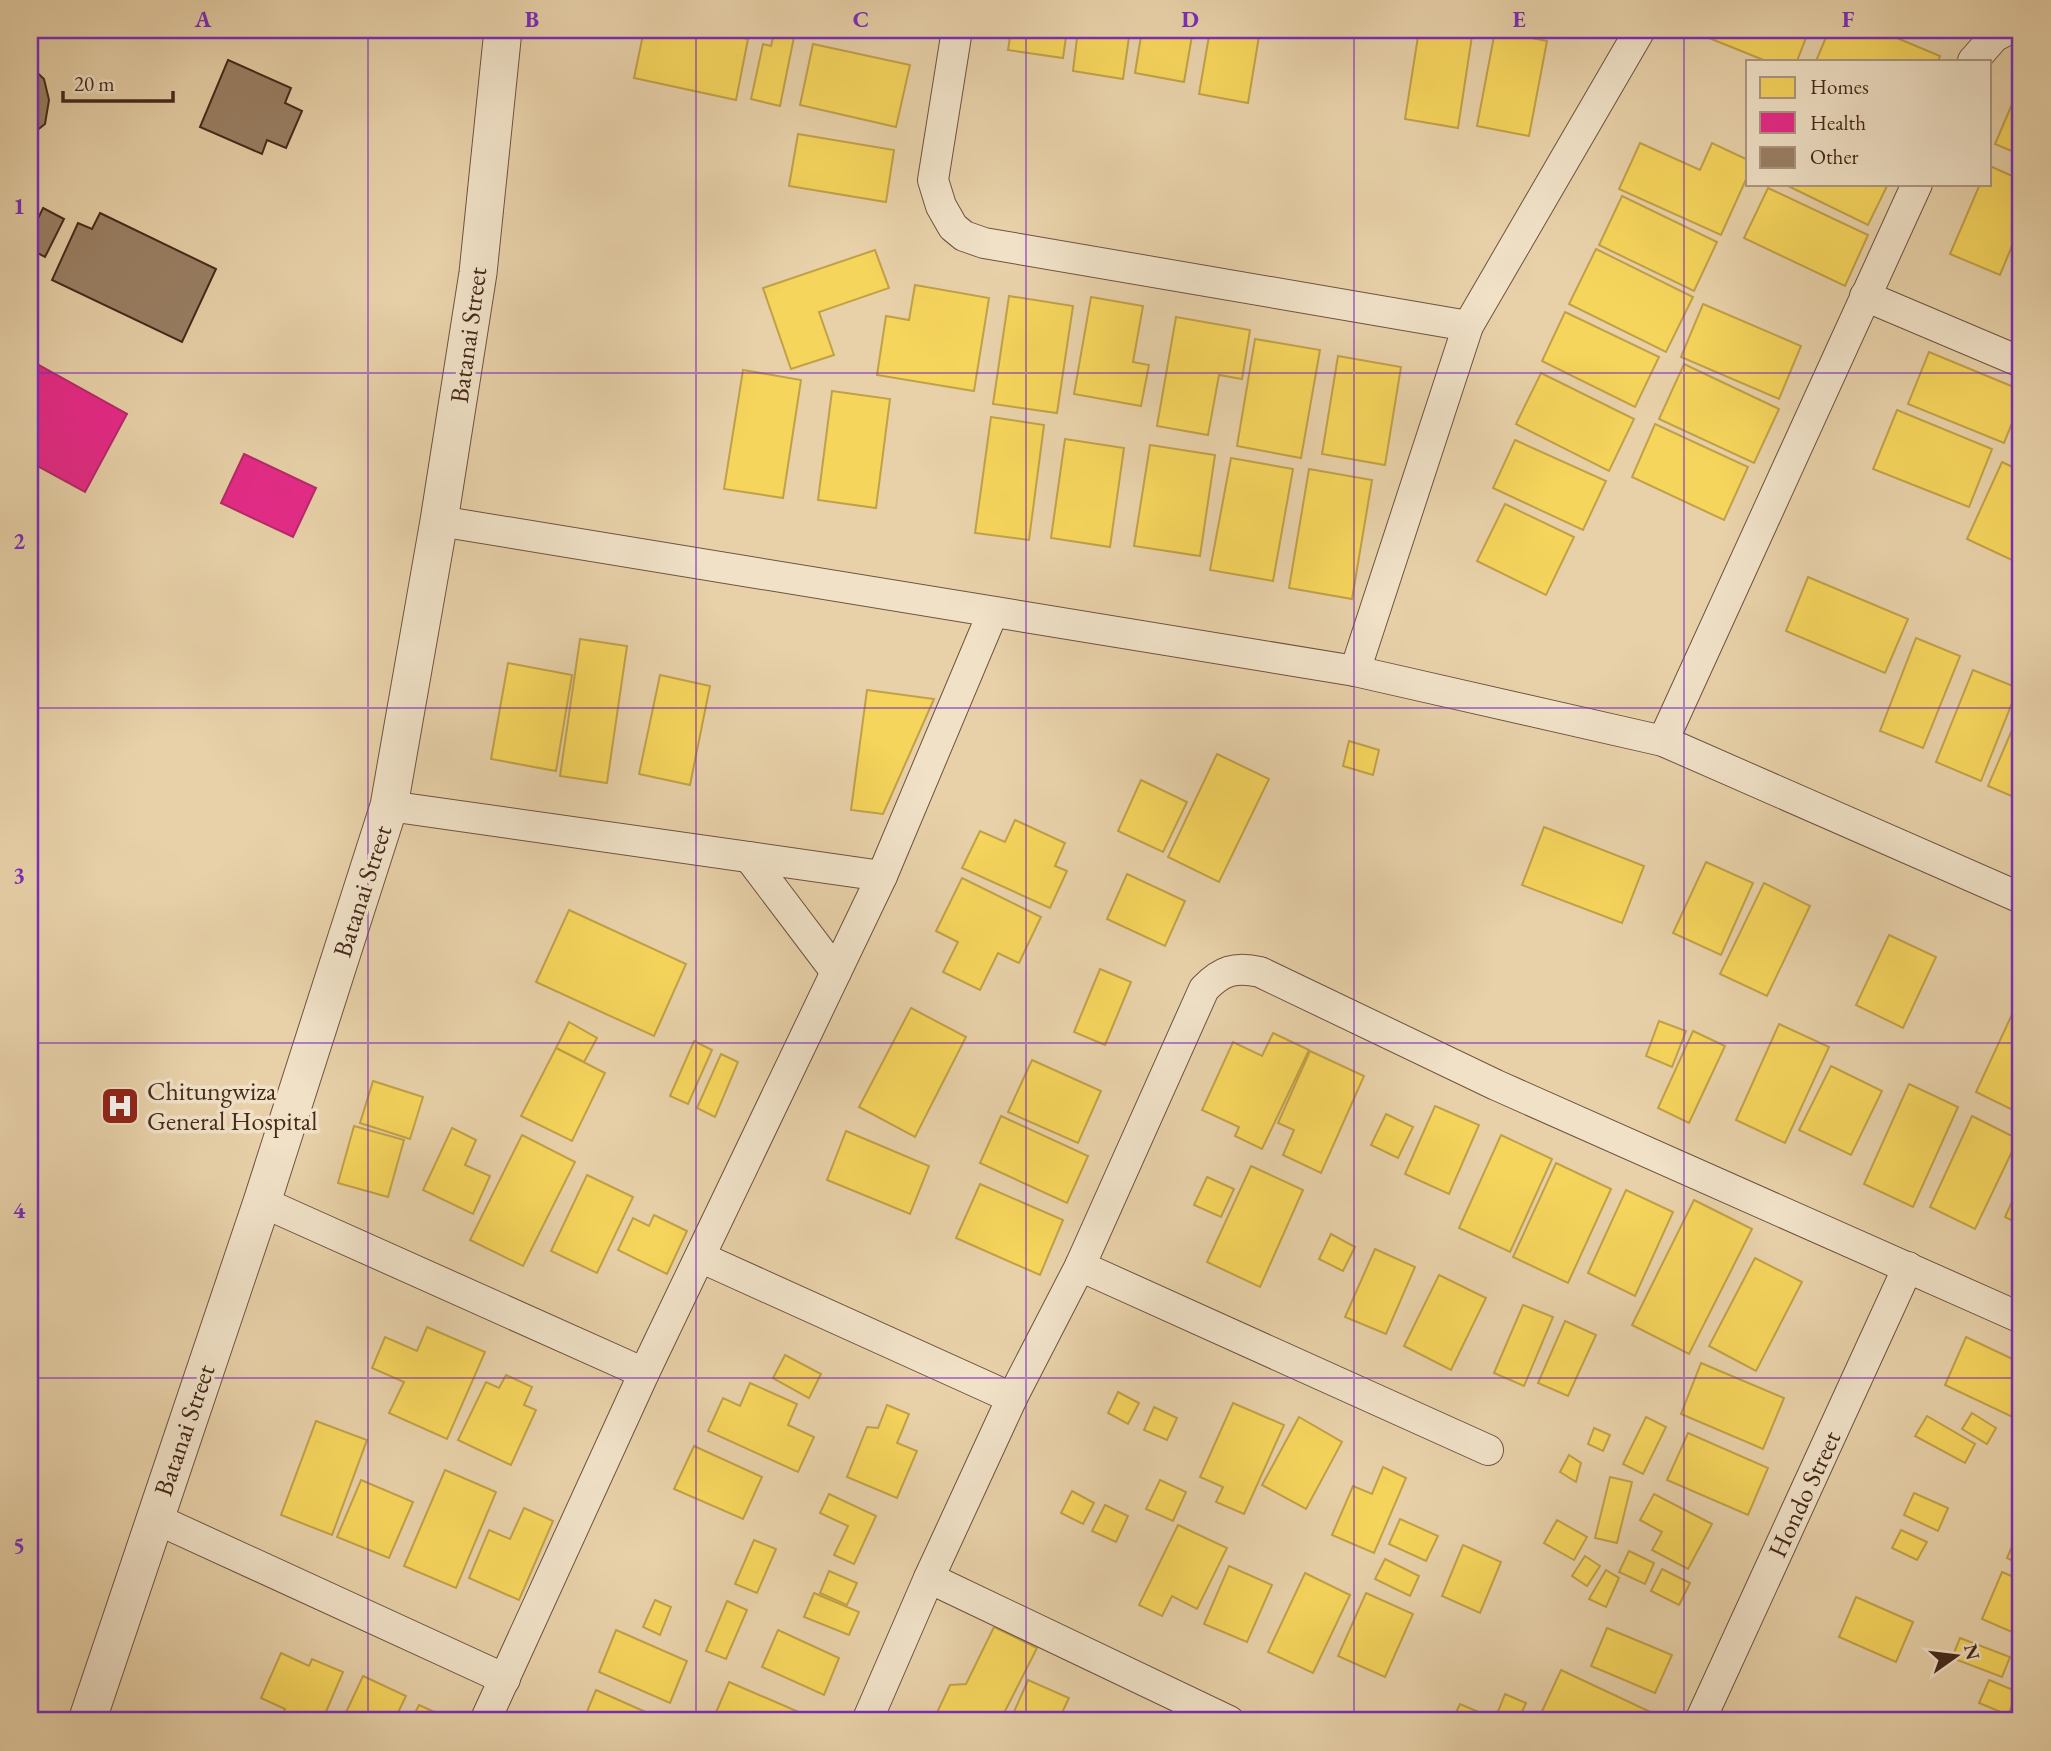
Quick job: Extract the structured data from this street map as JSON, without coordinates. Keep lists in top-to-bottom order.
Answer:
{
  "streets": {
    "street": ["Batanai Street", "Hondo Street"]
  },
  "places": {
    "hospital": ["Chitungwiza General Hospital"]
  },
  "legend": ["Homes", "Health", "Other"],
  "scale_bar": "20 m",
  "north": "right",
  "grid": {
    "columns": [
      "A",
      "B",
      "C",
      "D",
      "E",
      "F"
    ],
    "rows": [
      "1",
      "2",
      "3",
      "4",
      "5"
    ]
  }
}
